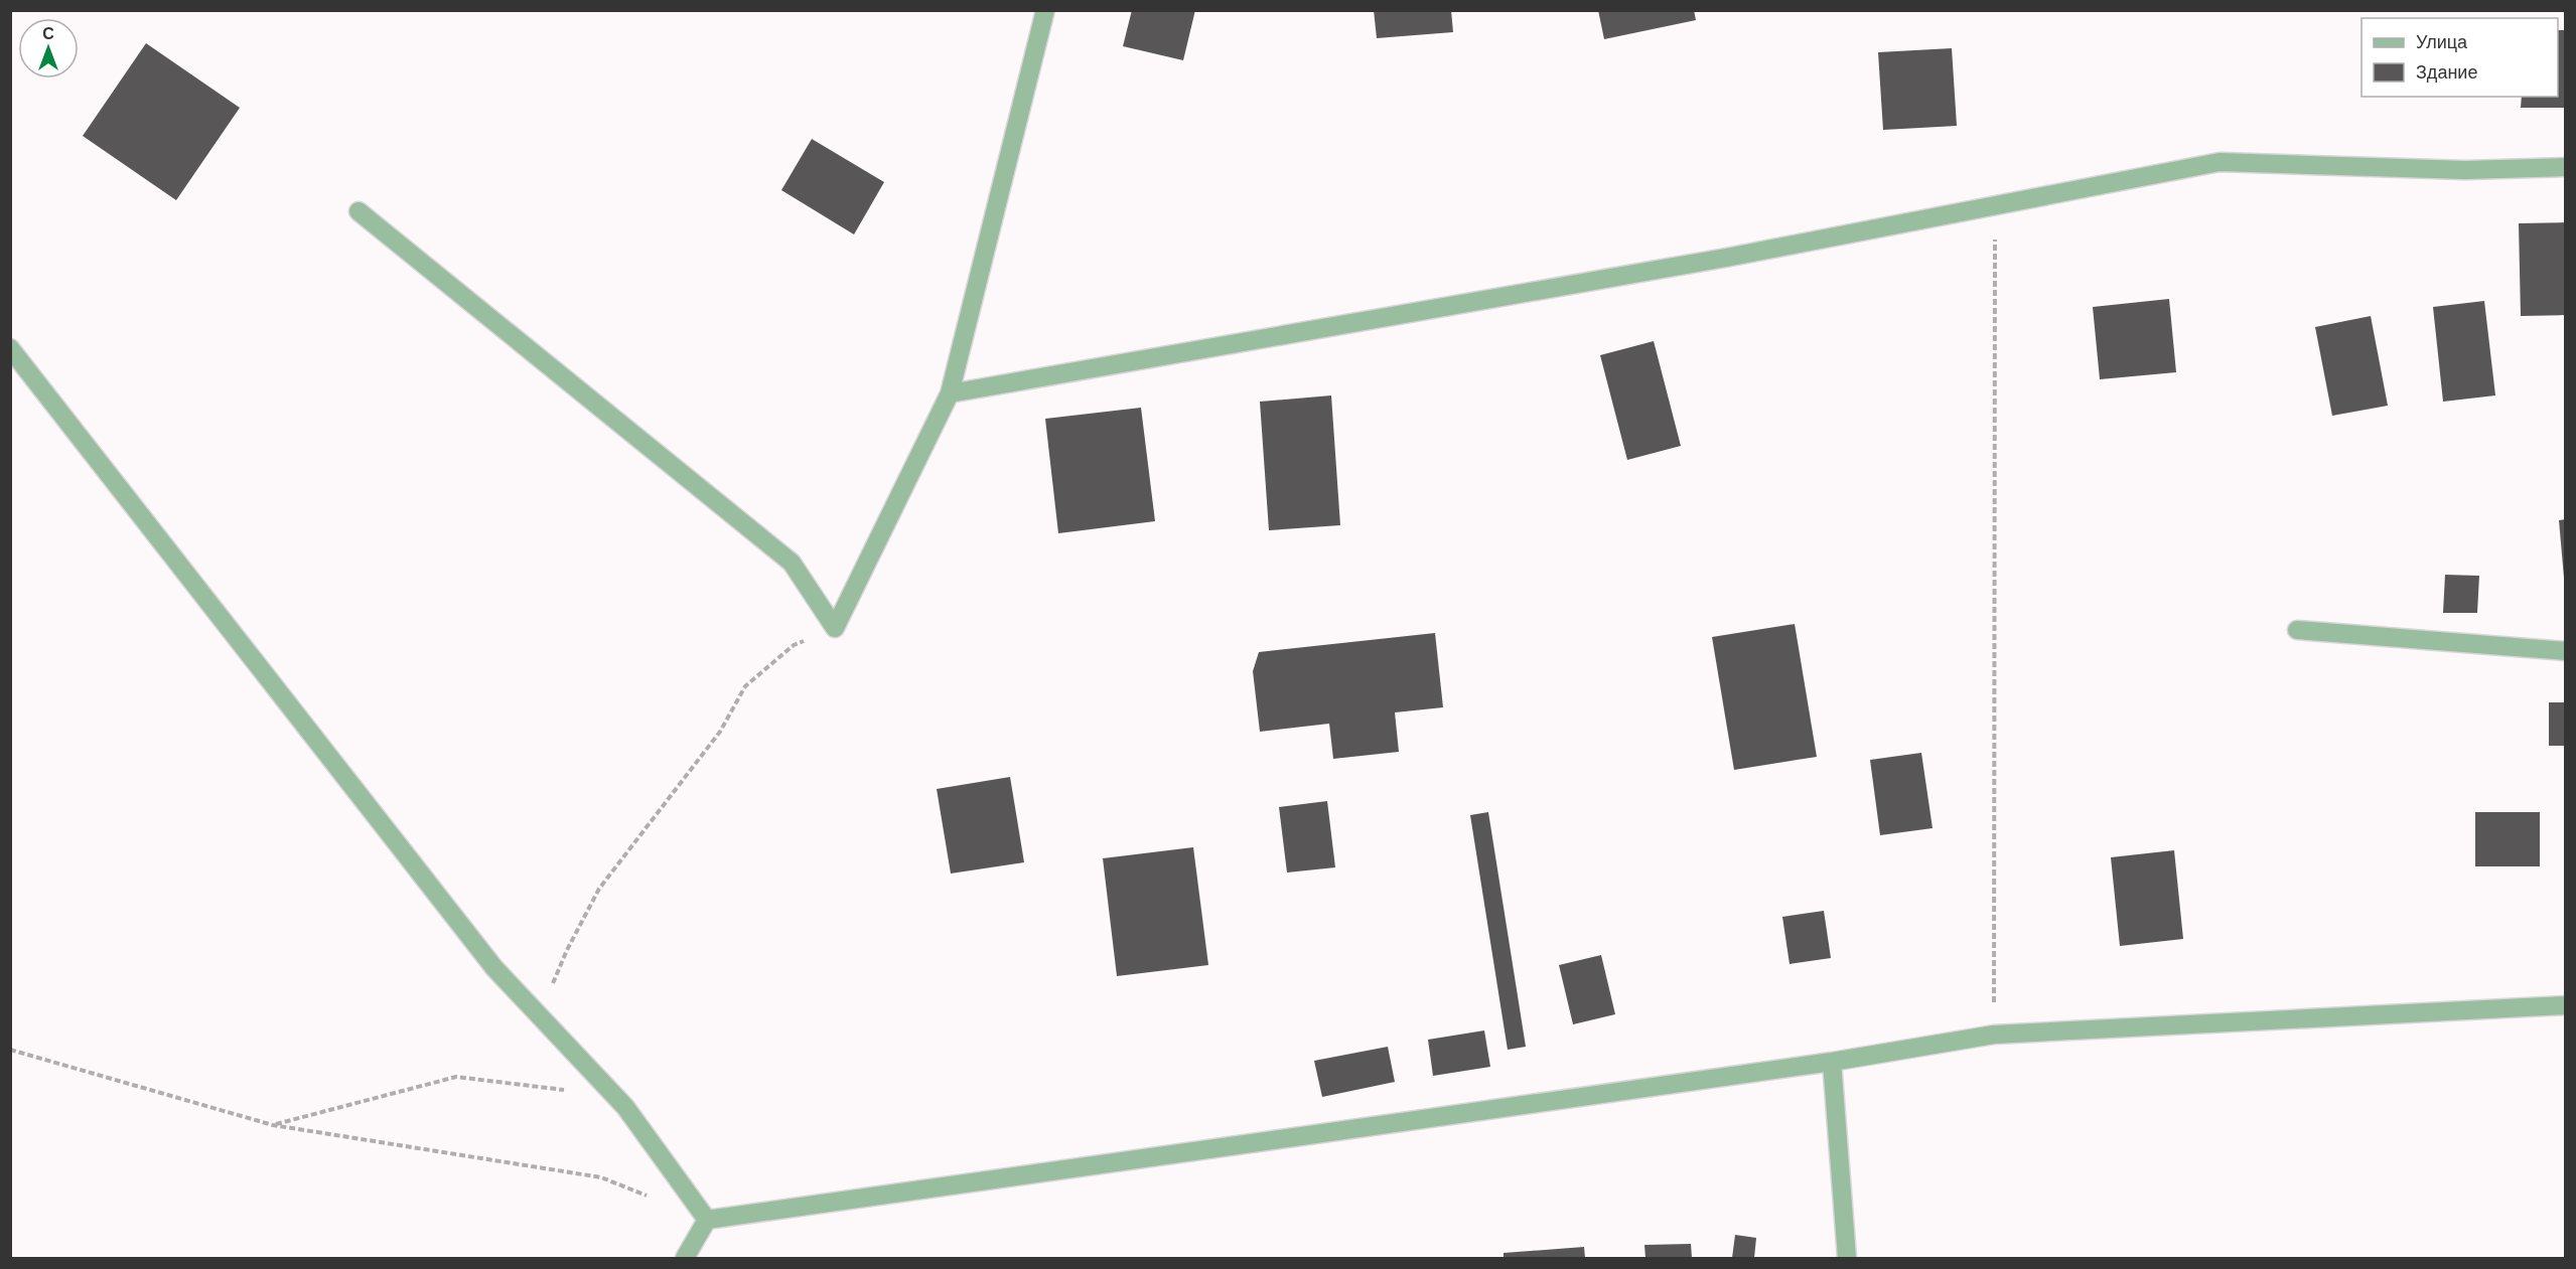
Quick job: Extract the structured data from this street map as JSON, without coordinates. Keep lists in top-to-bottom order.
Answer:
{
  "legend": ["Улица", "Здание"],
  "north": "top"
}
